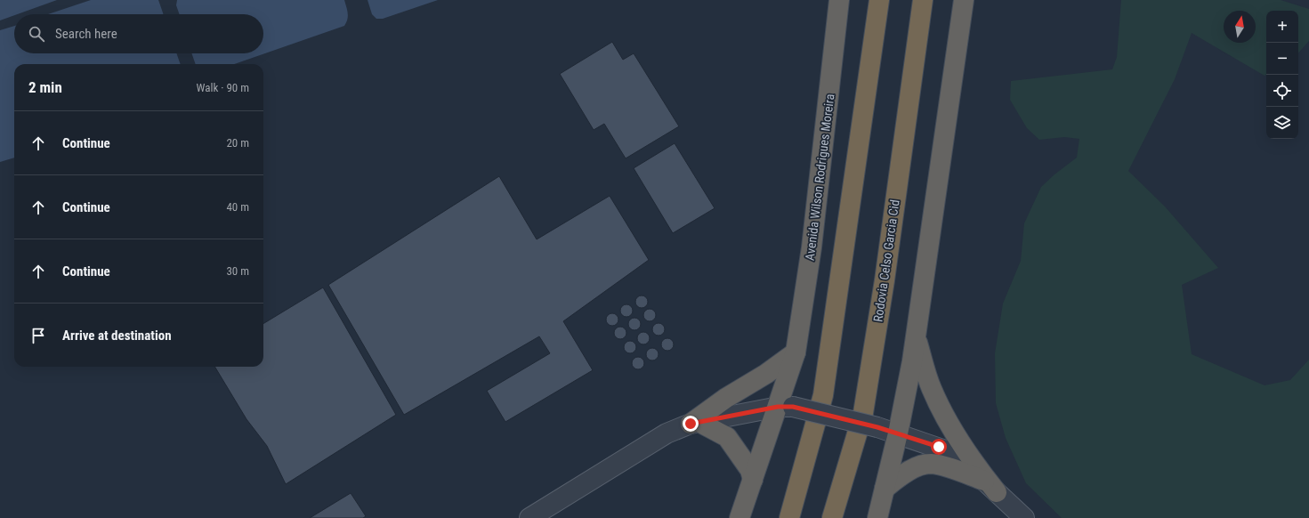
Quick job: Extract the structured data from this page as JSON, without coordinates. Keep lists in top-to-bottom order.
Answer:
{
  "streets": {
    "highway": ["Avenida Wilson Rodrigues Moreira", "Rodovia Celso Garcia Cid"]
  },
  "north": "top",
  "page": {
    "map_buttons": ["+", "−"],
    "search": "Search here",
    "heading": ["2 min", "Walk · 90 m"],
    "list": [
      ["Continue", "20 m"],
      ["Continue", "40 m"],
      ["Continue", "30 m"],
      "Arrive at destination"
    ]
  }
}
